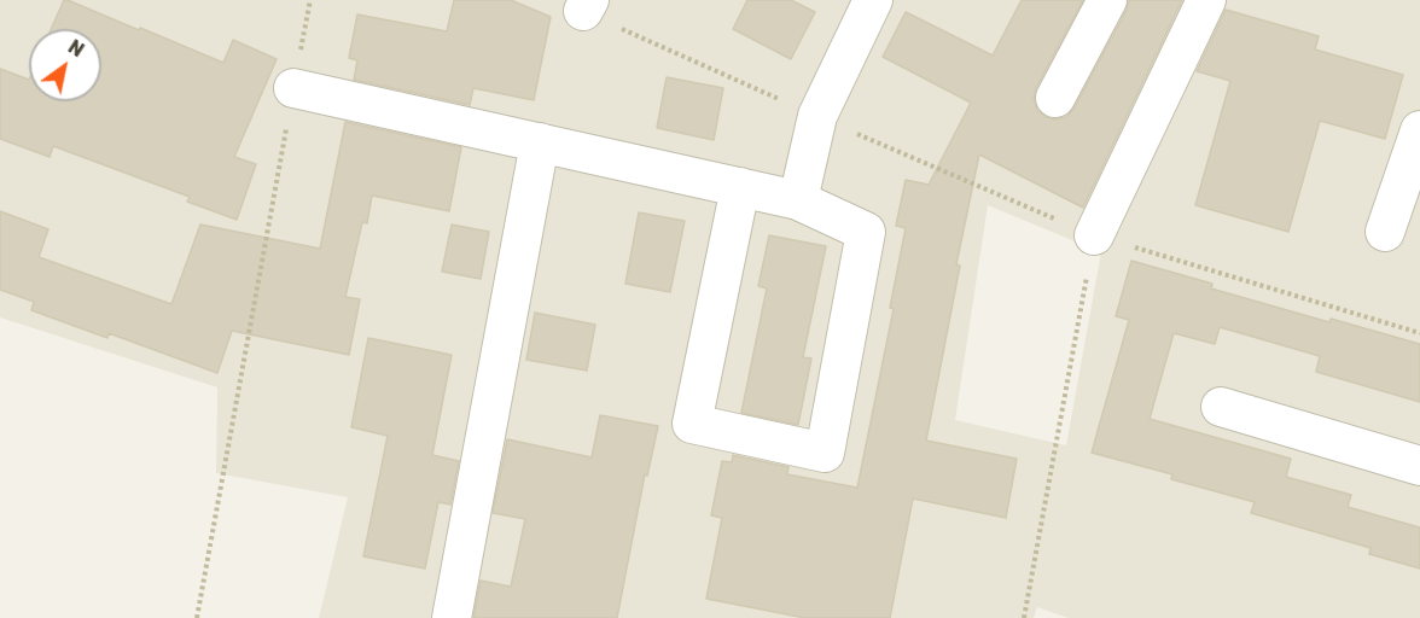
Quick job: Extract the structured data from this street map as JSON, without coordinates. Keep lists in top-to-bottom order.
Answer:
{
  "north": "top right"
}
